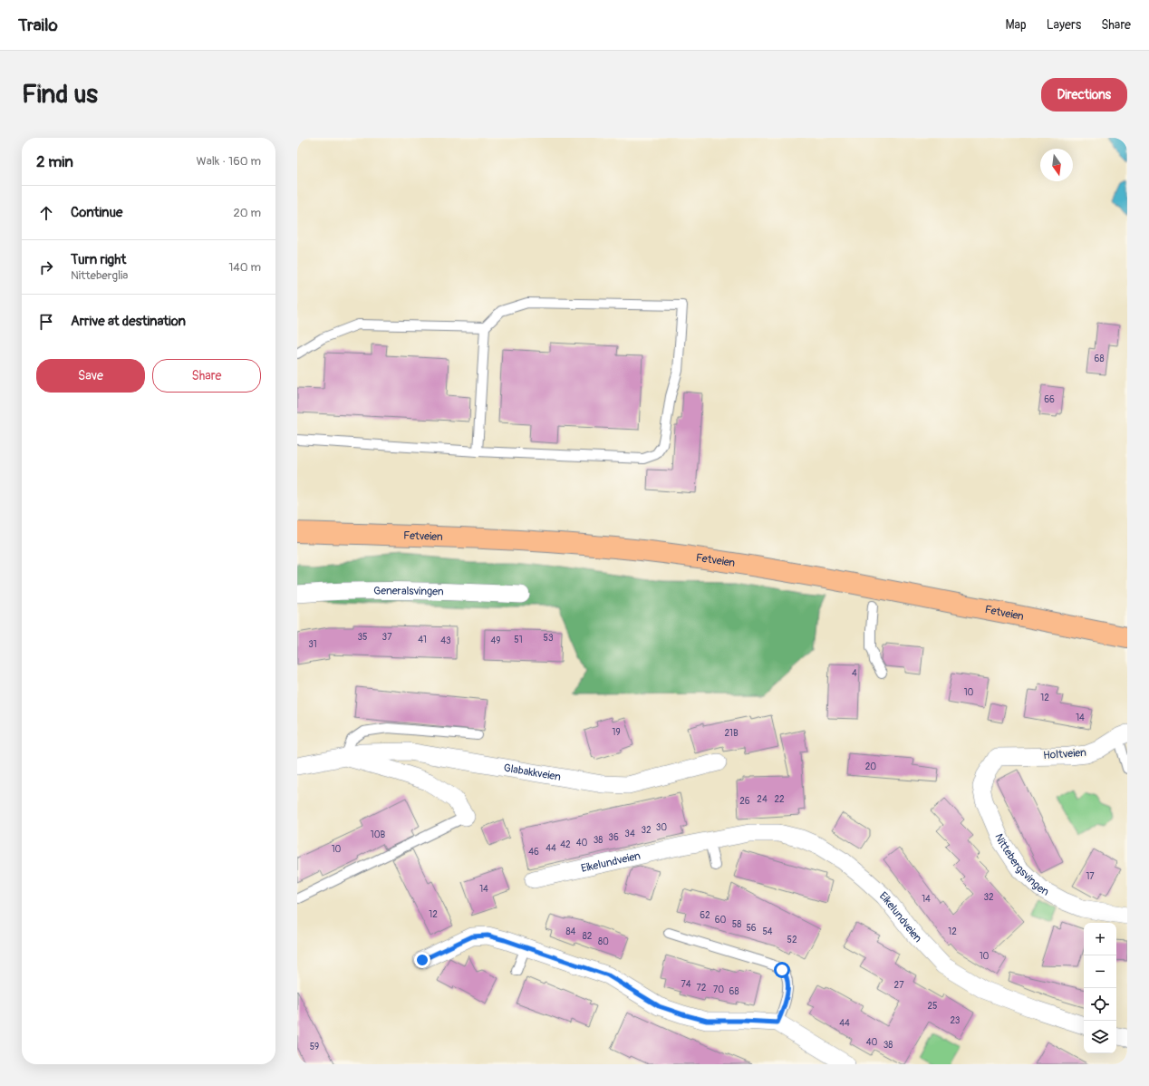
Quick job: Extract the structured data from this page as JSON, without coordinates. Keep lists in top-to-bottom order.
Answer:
{
  "streets": {
    "highway": ["Fetveien"],
    "street": [
      "Generalsvingen",
      "Holtveien",
      "Glabakkveien",
      "Eikelundveien",
      "Nittebergsvingen"
    ]
  },
  "crossings": [
    ["Holtveien", "Nittebergsvingen"]
  ],
  "house_numbers": [
    "68",
    "66",
    "35",
    "37",
    "53",
    "41",
    "51",
    "43",
    "49",
    "31",
    "4",
    "10",
    "12",
    "14",
    "19",
    "21B",
    "20",
    "24",
    "22",
    "26",
    "30",
    "32",
    "34",
    "10B",
    "36",
    "38",
    "40",
    "42",
    "44",
    "10",
    "46",
    "17",
    "14",
    "32",
    "14",
    "12",
    "62",
    "60",
    "58",
    "56",
    "84",
    "54",
    "12",
    "82",
    "52",
    "80",
    "10",
    "74",
    "27",
    "72",
    "70",
    "68",
    "25",
    "23",
    "44",
    "40",
    "38",
    "59"
  ],
  "north": "bottom",
  "page": {
    "header": "Trailo",
    "nav": ["Map", "Layers", "Share"],
    "buttons": [
      "Directions",
      ["Save", "Share"]
    ],
    "title": "Find us",
    "heading": ["2 min", "Walk · 160 m"],
    "list": [
      ["Continue", "20 m"],
      ["Turn right", "Nitteberglia", "140 m"],
      "Arrive at destination"
    ],
    "map_buttons": ["+", "−"]
  }
}
